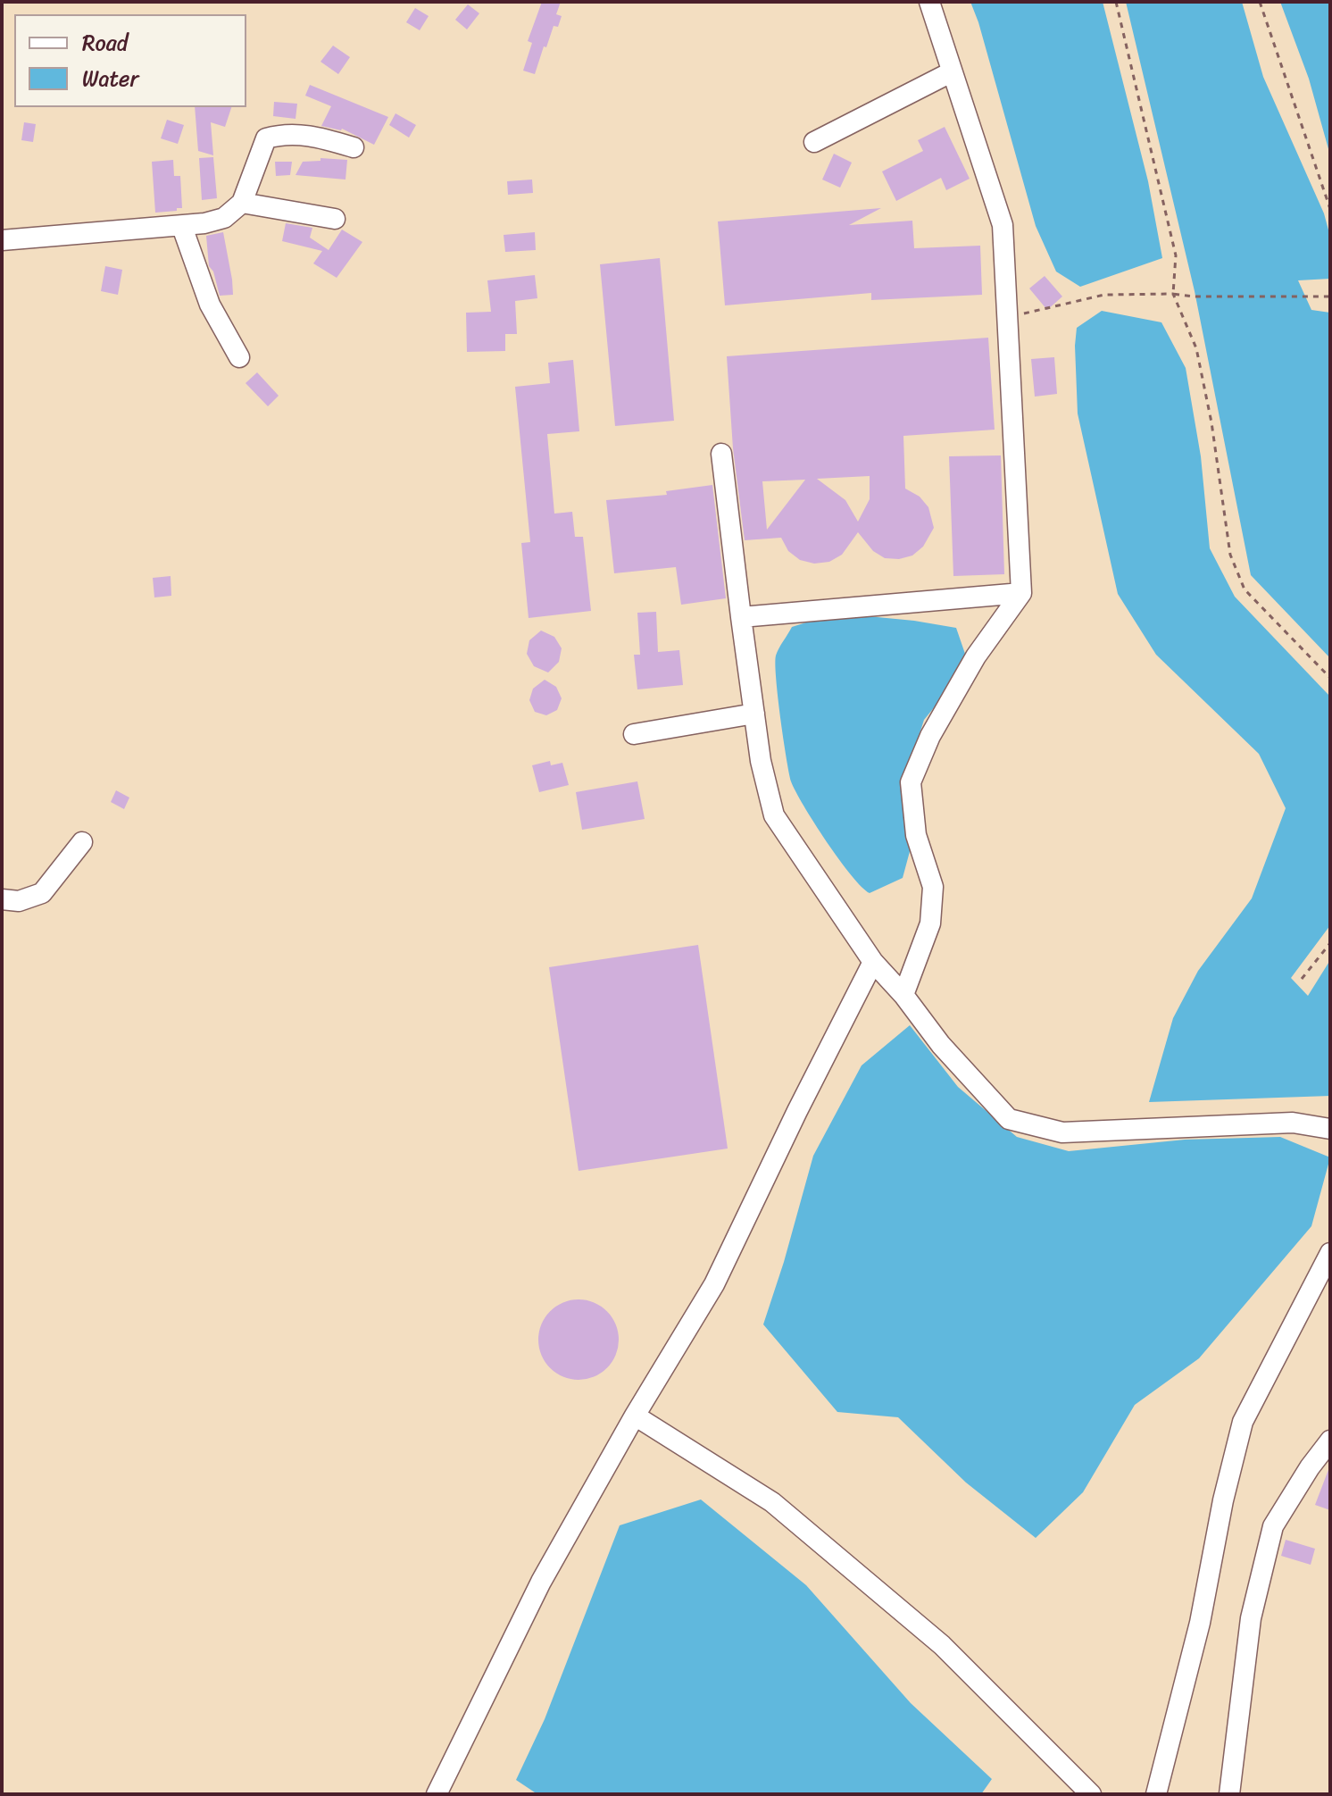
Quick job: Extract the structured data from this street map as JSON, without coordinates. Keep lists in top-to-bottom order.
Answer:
{
  "legend": ["Road", "Water"]
}
